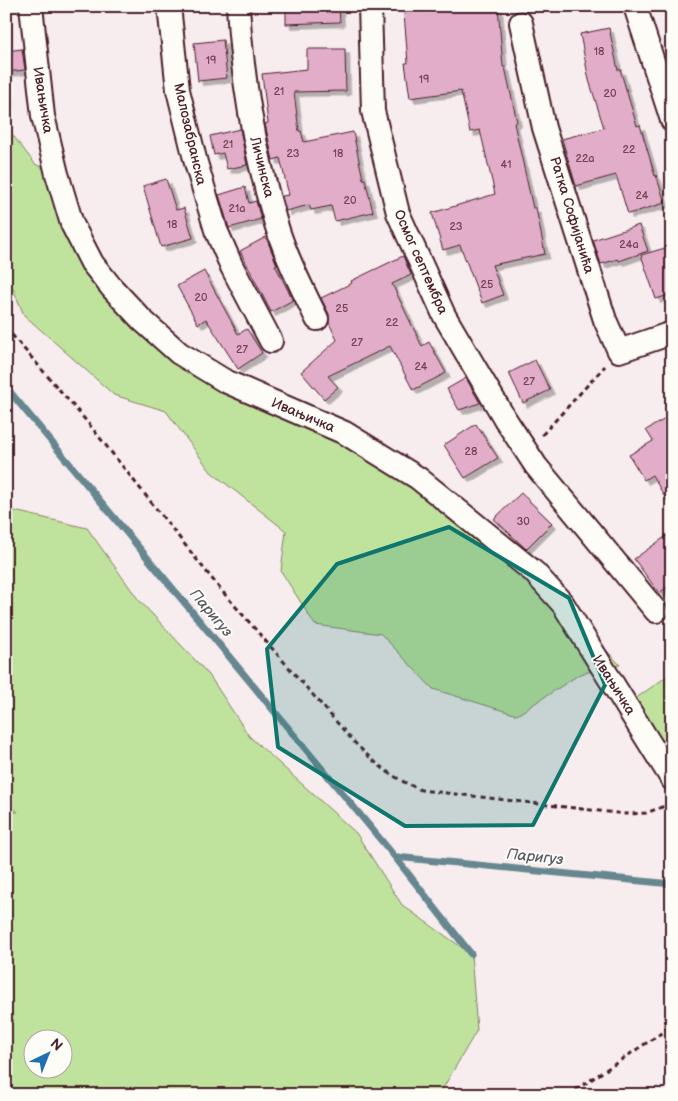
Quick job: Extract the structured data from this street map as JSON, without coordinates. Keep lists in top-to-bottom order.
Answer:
{
  "streets": {
    "street": [
      "Ивањичка",
      "Малозабранска",
      "Личинска",
      "Ратка Софијанића",
      "Осмог септембра"
    ]
  },
  "water": ["Паригуз"],
  "house_numbers": [
    "18",
    "19",
    "19",
    "21",
    "20",
    "21",
    "22",
    "23",
    "18",
    "22a",
    "41",
    "24",
    "20",
    "21a",
    "18",
    "23",
    "24a",
    "25",
    "20",
    "25",
    "22",
    "27",
    "27",
    "24",
    "27",
    "28",
    "30"
  ],
  "north": "top right"
}
